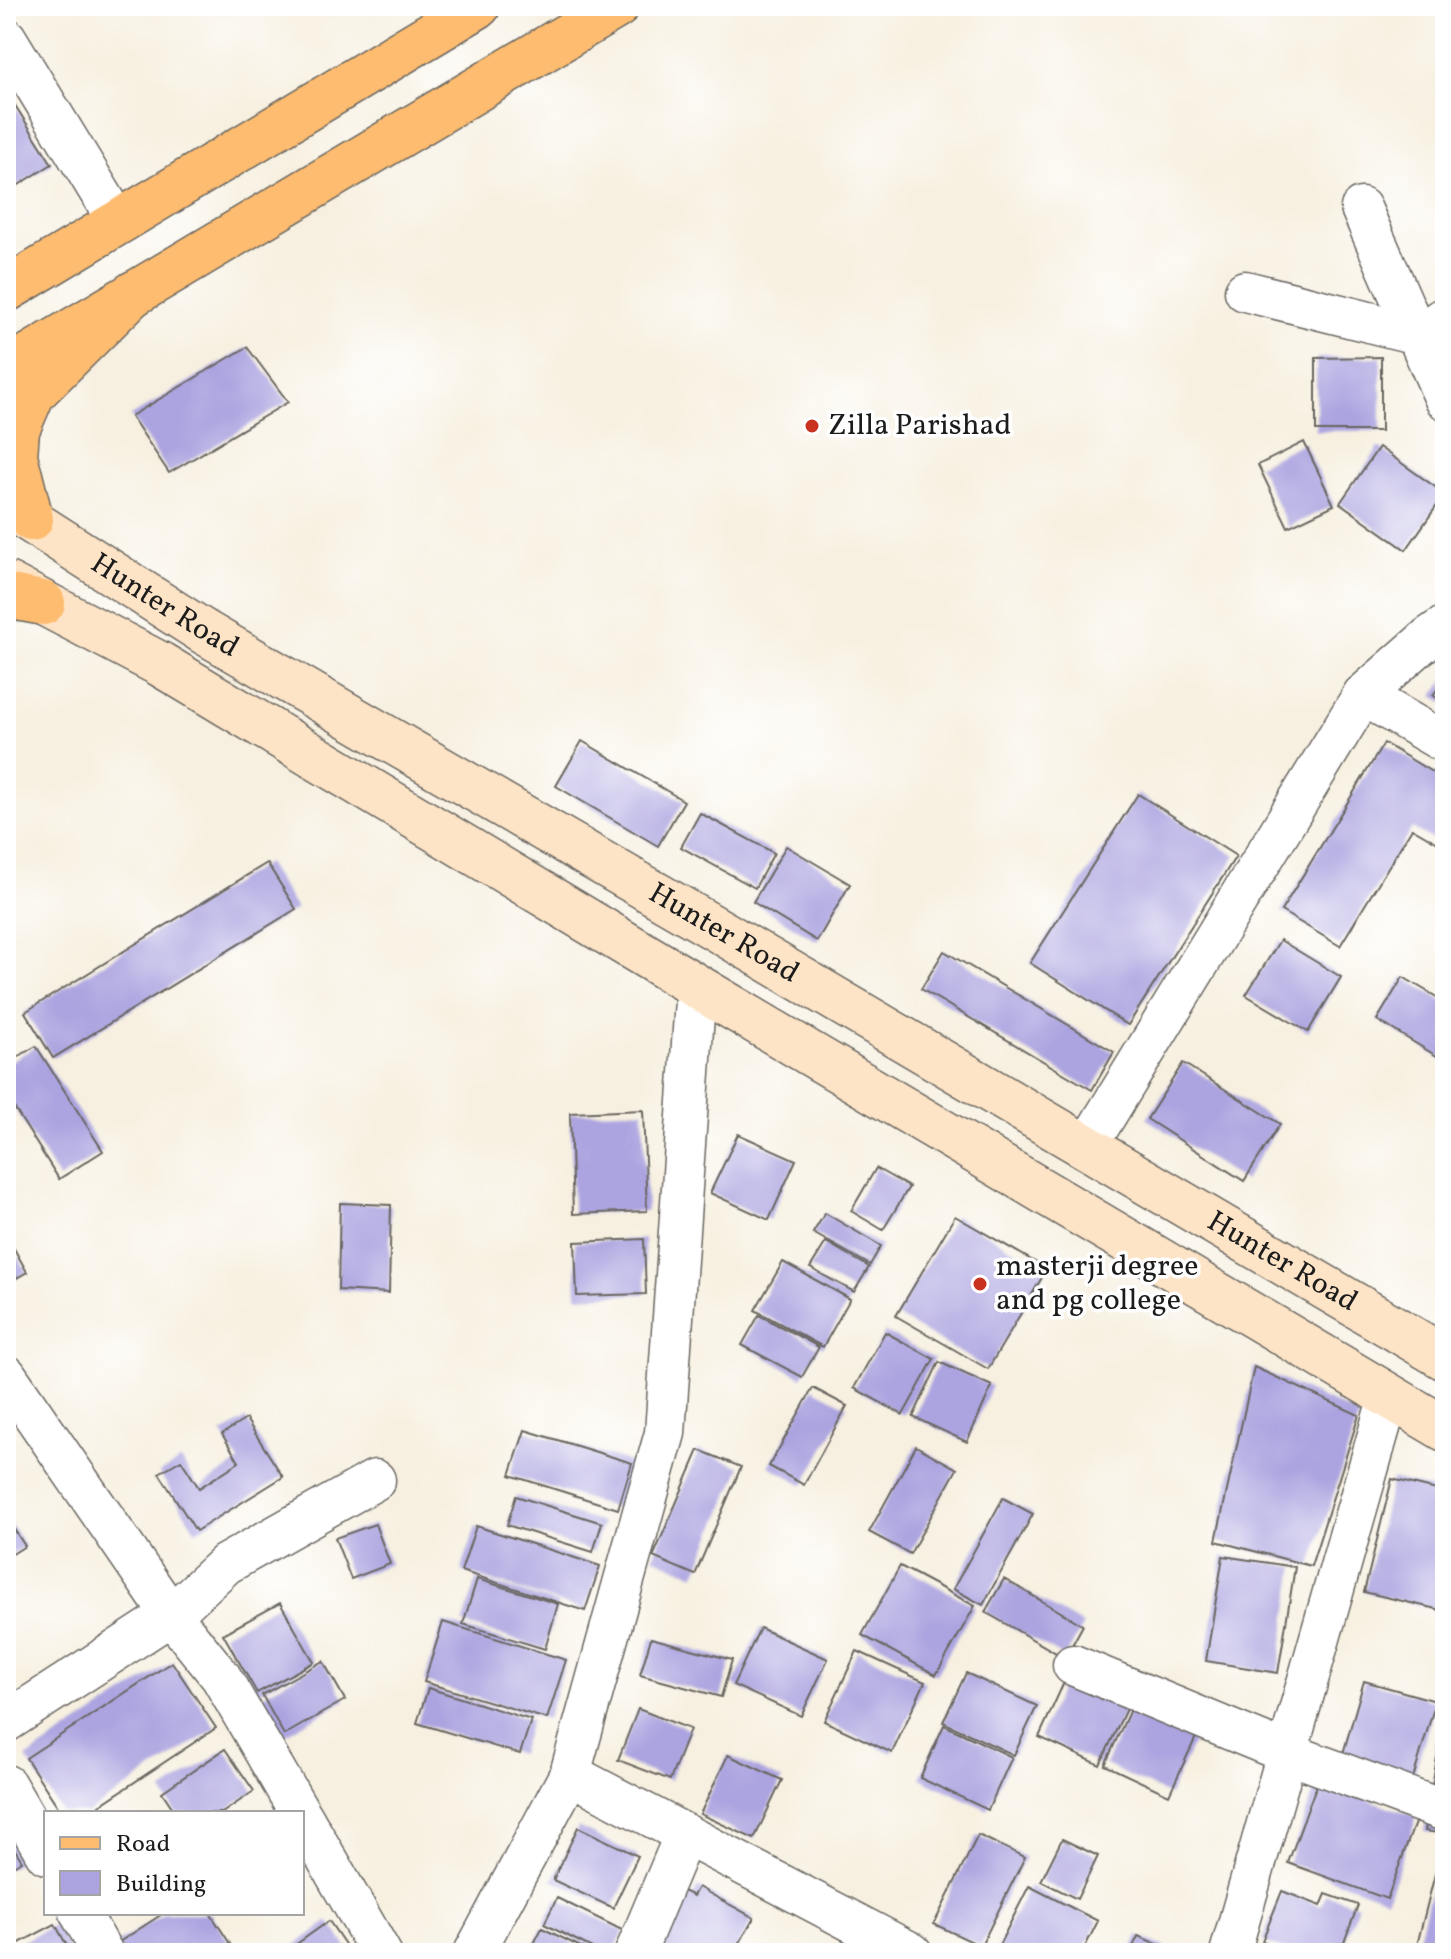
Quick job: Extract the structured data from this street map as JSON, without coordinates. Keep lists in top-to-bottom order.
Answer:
{
  "streets": {
    "main road": ["Hunter Road"]
  },
  "places": ["Zilla Parishad", "masterji degree and pg college"],
  "legend": ["Road", "Building"]
}
